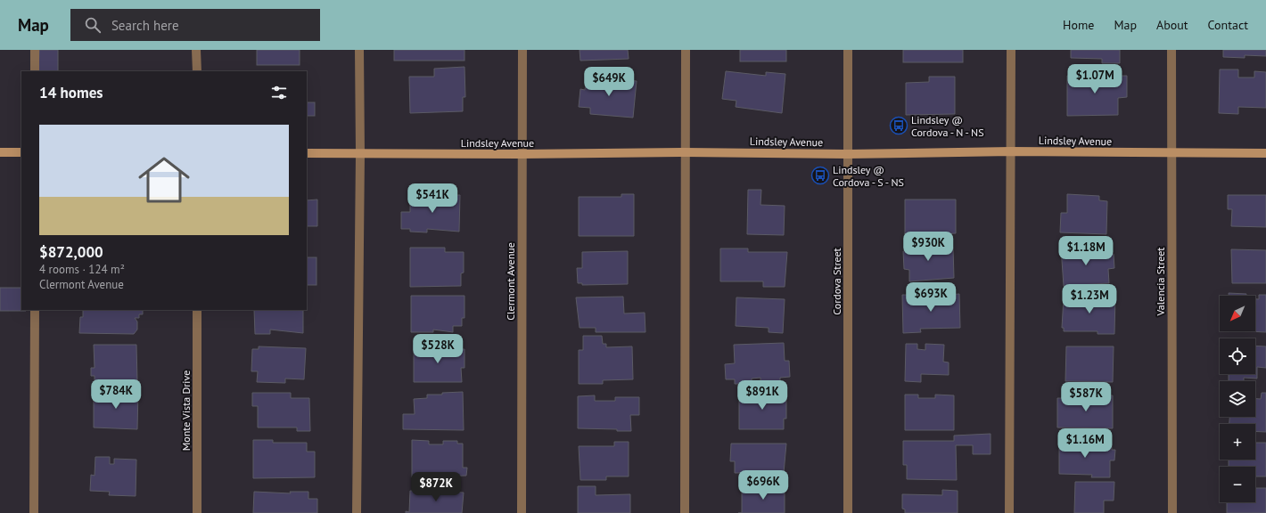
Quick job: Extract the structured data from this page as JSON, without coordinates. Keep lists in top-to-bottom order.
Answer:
{
  "streets": {
    "street": [
      "Lindsley Avenue",
      "Clermont Avenue",
      "Cordova Street",
      "Valencia Street",
      "Monte Vista Drive"
    ]
  },
  "crossings": [
    ["Lindsley Avenue", "Clermont Avenue"],
    ["Lindsley Avenue", "Cordova Street"],
    ["Lindsley Avenue", "Valencia Street"]
  ],
  "places": {
    "bus stop": ["Lindsley @ Cordova - N - NS", "Lindsley @ Cordova - S - NS"]
  },
  "north": "bottom left",
  "page": {
    "header": "Map",
    "search": "Search here",
    "nav": [
      "Home",
      "Map",
      "About",
      "Contact"
    ],
    "price": [
      "$1.07M",
      "$649K",
      "$541K",
      "$930K",
      "$1.18M",
      "$693K",
      "$1.23M",
      "$528K",
      "$784K",
      "$891K",
      "$587K",
      "$1.16M",
      "$696K",
      "$872K"
    ],
    "heading": "14 homes",
    "list": [
      {
        "name": "$872,000",
        "note": "4 rooms · 124 m² · Clermont Avenue"
      }
    ],
    "map_buttons": ["+", "−"]
  }
}
